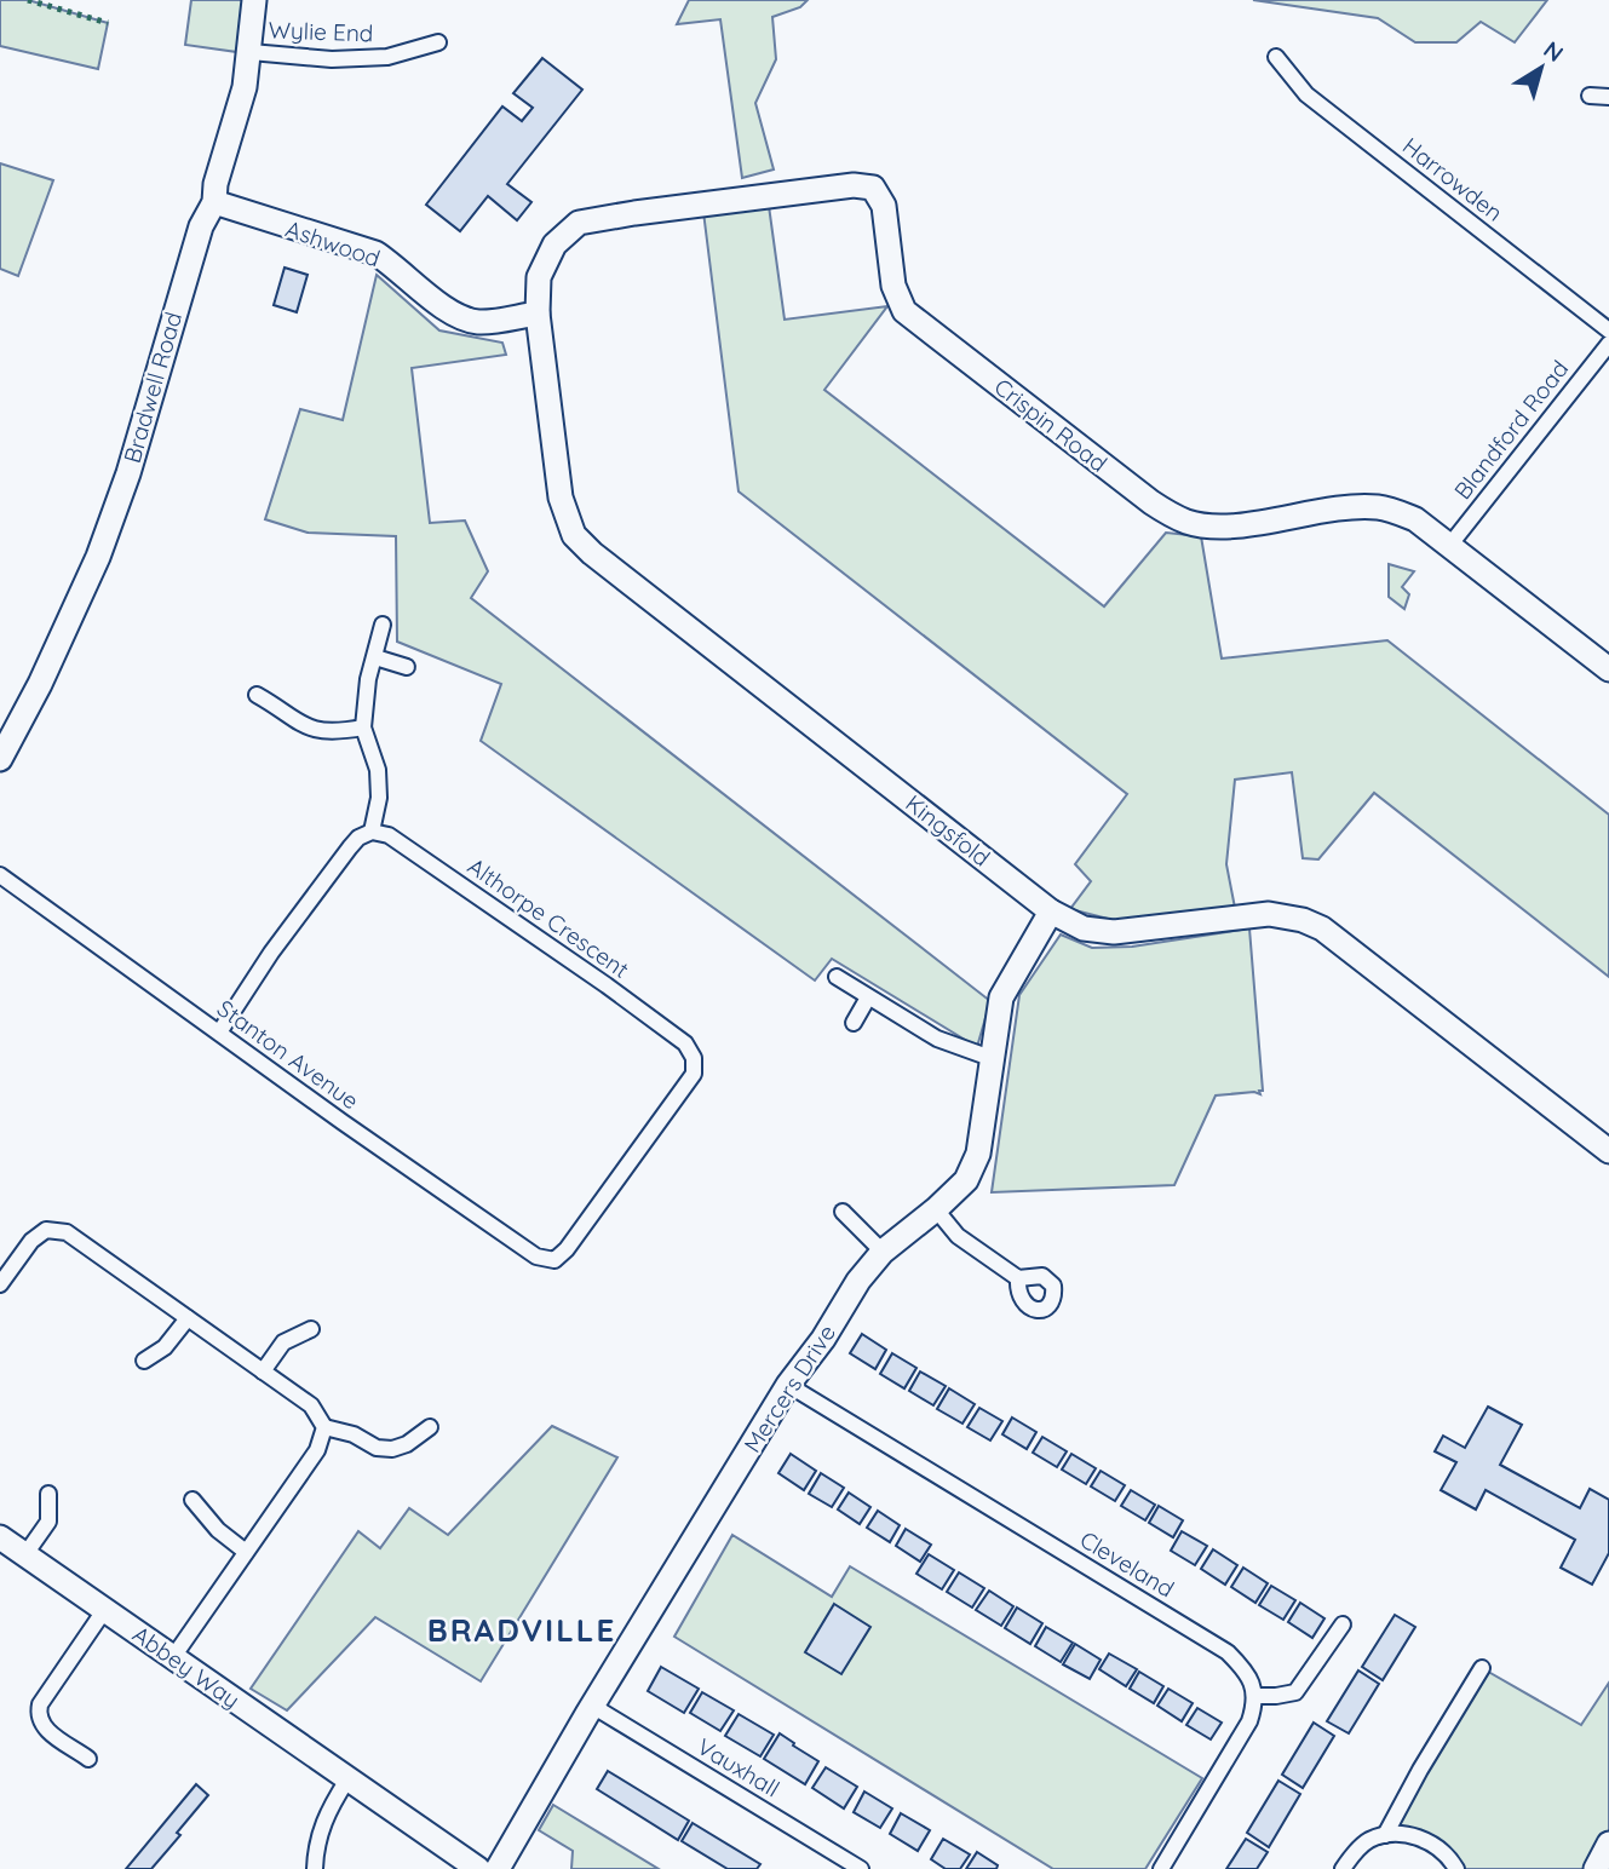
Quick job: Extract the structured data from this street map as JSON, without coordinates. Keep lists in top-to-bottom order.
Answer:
{
  "streets": {
    "street": [
      "Wylie End",
      "Harrowden",
      "Ashwood",
      "Bradwell Road",
      "Crispin Road",
      "Blandford Road",
      "Kingsfold",
      "Althorpe Crescent",
      "Stanton Avenue",
      "Mercers Drive",
      "Cleveland",
      "Abbey Way",
      "Vauxhall"
    ]
  },
  "crossings": [
    ["Wylie End", "Bradwell Road"],
    ["Ashwood", "Bradwell Road"],
    ["Ashwood", "Kingsfold"],
    ["Crispin Road", "Blandford Road"],
    ["Crispin Road", "Kingsfold"],
    ["Kingsfold", "Mercers Drive"],
    ["Althorpe Crescent", "Stanton Avenue"],
    ["Mercers Drive", "Cleveland"],
    ["Mercers Drive", "Vauxhall"]
  ],
  "districts": ["BRADVILLE"],
  "north": "top right"
}
